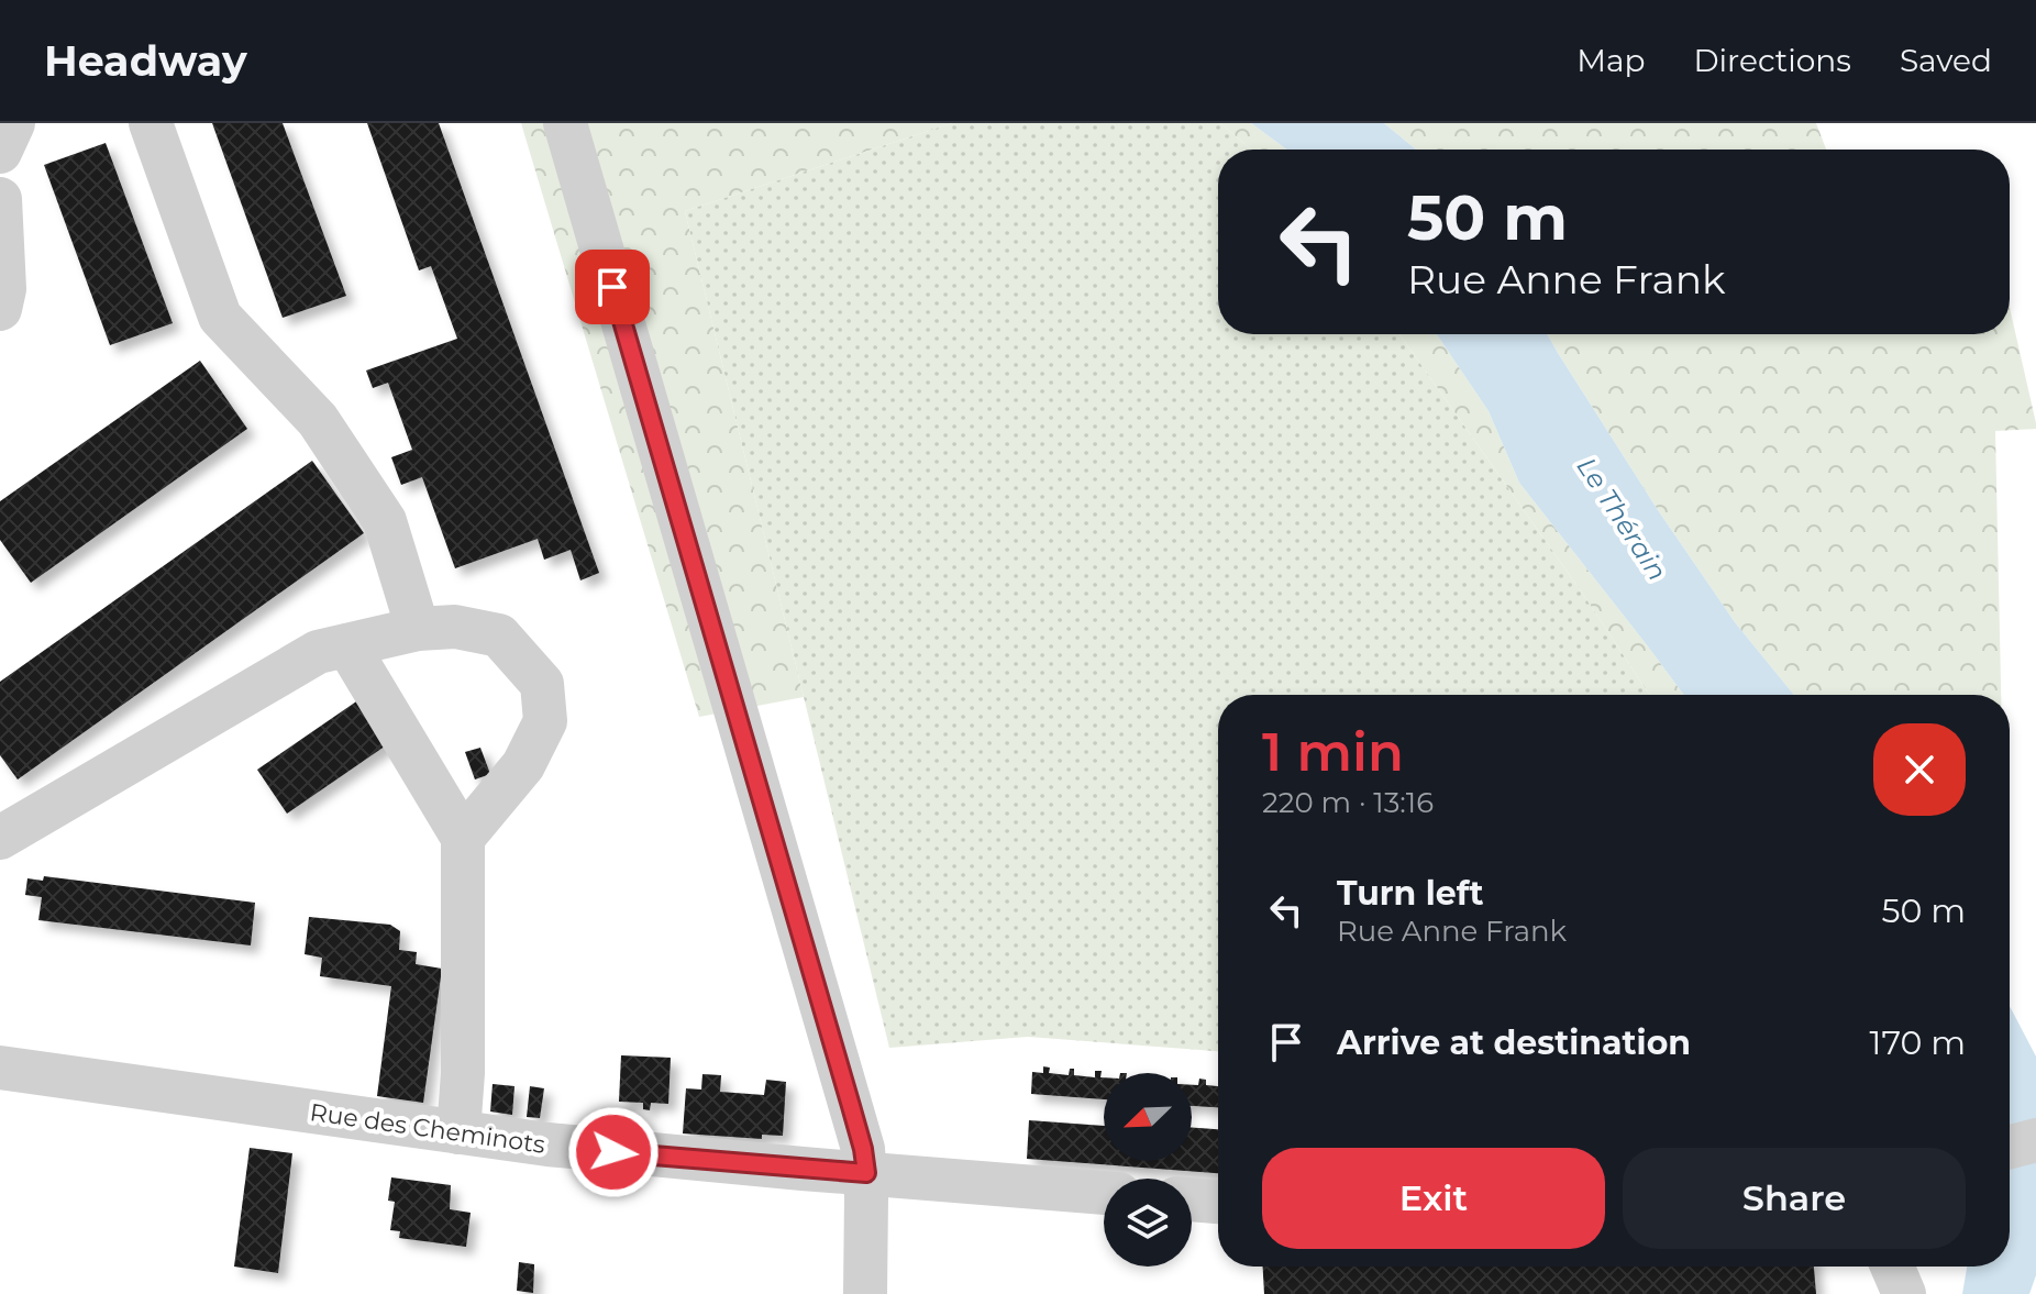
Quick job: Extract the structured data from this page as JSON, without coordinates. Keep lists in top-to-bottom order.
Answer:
{
  "streets": {
    "street": ["Rue des Cheminots"]
  },
  "water": ["Le Thérain"],
  "north": "bottom left",
  "page": {
    "header": "Headway",
    "nav": ["Map", "Directions", "Saved"],
    "turn": ["50 m", "Rue Anne Frank"],
    "heading": ["1 min", "220 m · 13:16"],
    "list": [
      {
        "name": "Turn left",
        "note": "Rue Anne Frank",
        "value": "50 m"
      },
      {
        "name": "Arrive at destination",
        "value": "170 m"
      }
    ],
    "buttons": ["Exit", "Share"]
  }
}
